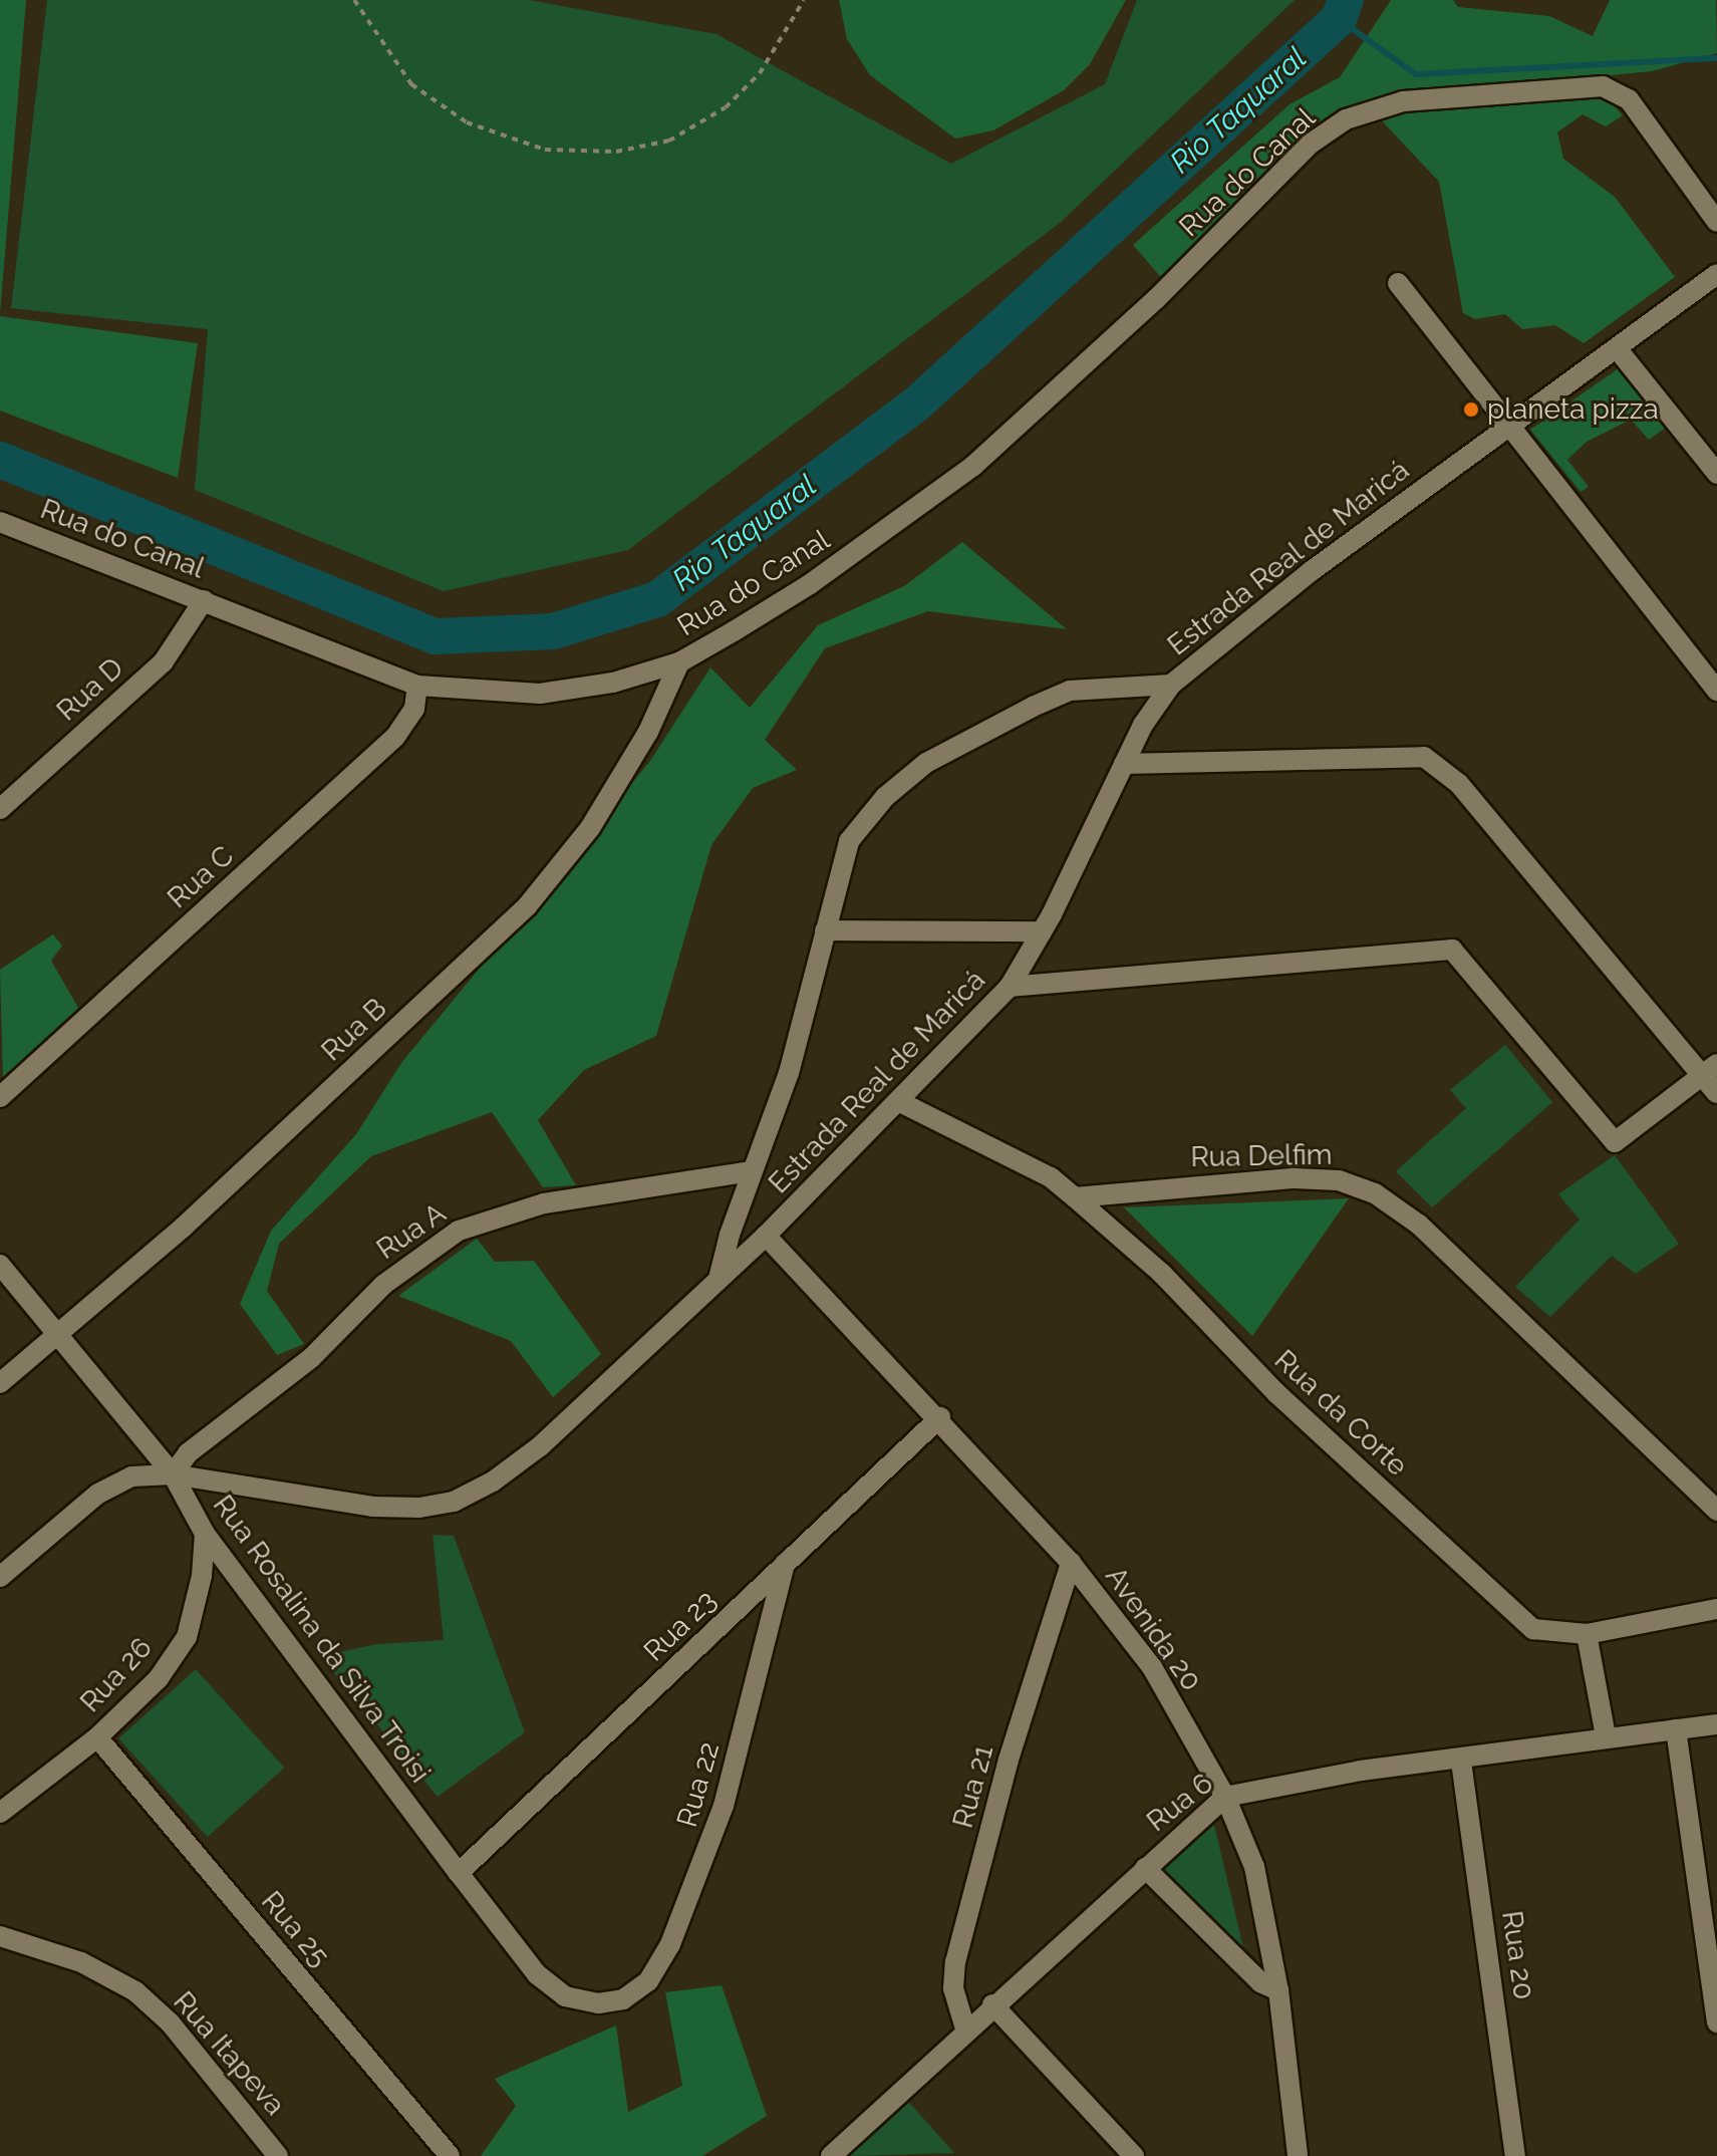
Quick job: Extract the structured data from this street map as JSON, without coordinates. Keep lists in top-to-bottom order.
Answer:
{
  "streets": {
    "street": [
      "Rua do Canal",
      "Estrada Real de Maricá",
      "Rua D",
      "Rua C",
      "Rua B",
      "Rua Delfim",
      "Rua A",
      "Rua da Corte",
      "Rua 23",
      "Avenida 20",
      "Rua Rosalina da Silva Troisi",
      "Rua 26",
      "Rua 22",
      "Rua 21",
      "Rua 6",
      "Rua 25",
      "Rua 20",
      "Rua Itapeva"
    ]
  },
  "crossings": [
    ["Rua do Canal", "Rua D"],
    ["Rua do Canal", "Rua C"],
    ["Rua do Canal", "Rua B"],
    ["Estrada Real de Maricá", "Rua A"],
    ["Estrada Real de Maricá", "Avenida 20"],
    ["Estrada Real de Maricá", "Rua Rosalina da Silva Troisi"],
    ["Rua B", "Rua Rosalina da Silva Troisi"],
    ["Rua Delfim", "Rua da Corte"],
    ["Rua A", "Rua Rosalina da Silva Troisi"],
    ["Rua 23", "Avenida 20"],
    ["Rua 23", "Rua Rosalina da Silva Troisi"],
    ["Rua 23", "Rua 22"],
    ["Avenida 20", "Rua 21"],
    ["Avenida 20", "Rua 6"],
    ["Rua Rosalina da Silva Troisi", "Rua 26"],
    ["Rua Rosalina da Silva Troisi", "Rua 22"],
    ["Rua 26", "Rua 25"],
    ["Rua 21", "Rua 6"],
    ["Rua 6", "Rua 20"]
  ],
  "water": ["Rio Taquaral"],
  "places": ["planeta pizza"]
}
